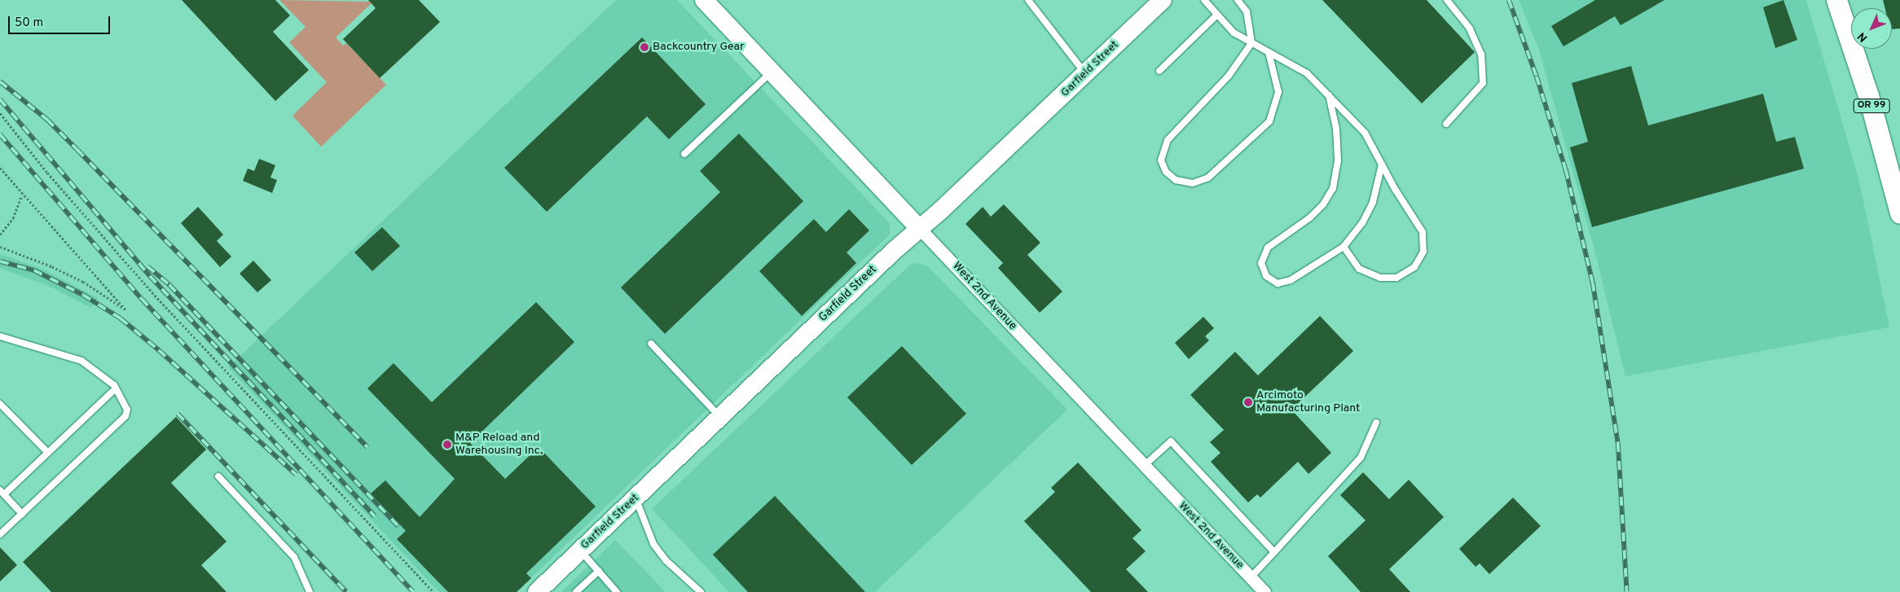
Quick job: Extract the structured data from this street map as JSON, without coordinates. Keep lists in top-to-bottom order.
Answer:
{
  "streets": {
    "main road": ["OR 99"],
    "street": ["Garfield Street", "West 2nd Avenue"]
  },
  "crossings": [
    ["Garfield Street", "West 2nd Avenue"]
  ],
  "places": ["Backcountry Gear", "Arcimoto Manufacturing Plant", "M&P Reload and Warehousing Inc."],
  "scale_bar": "50 m",
  "north": "bottom left"
}
